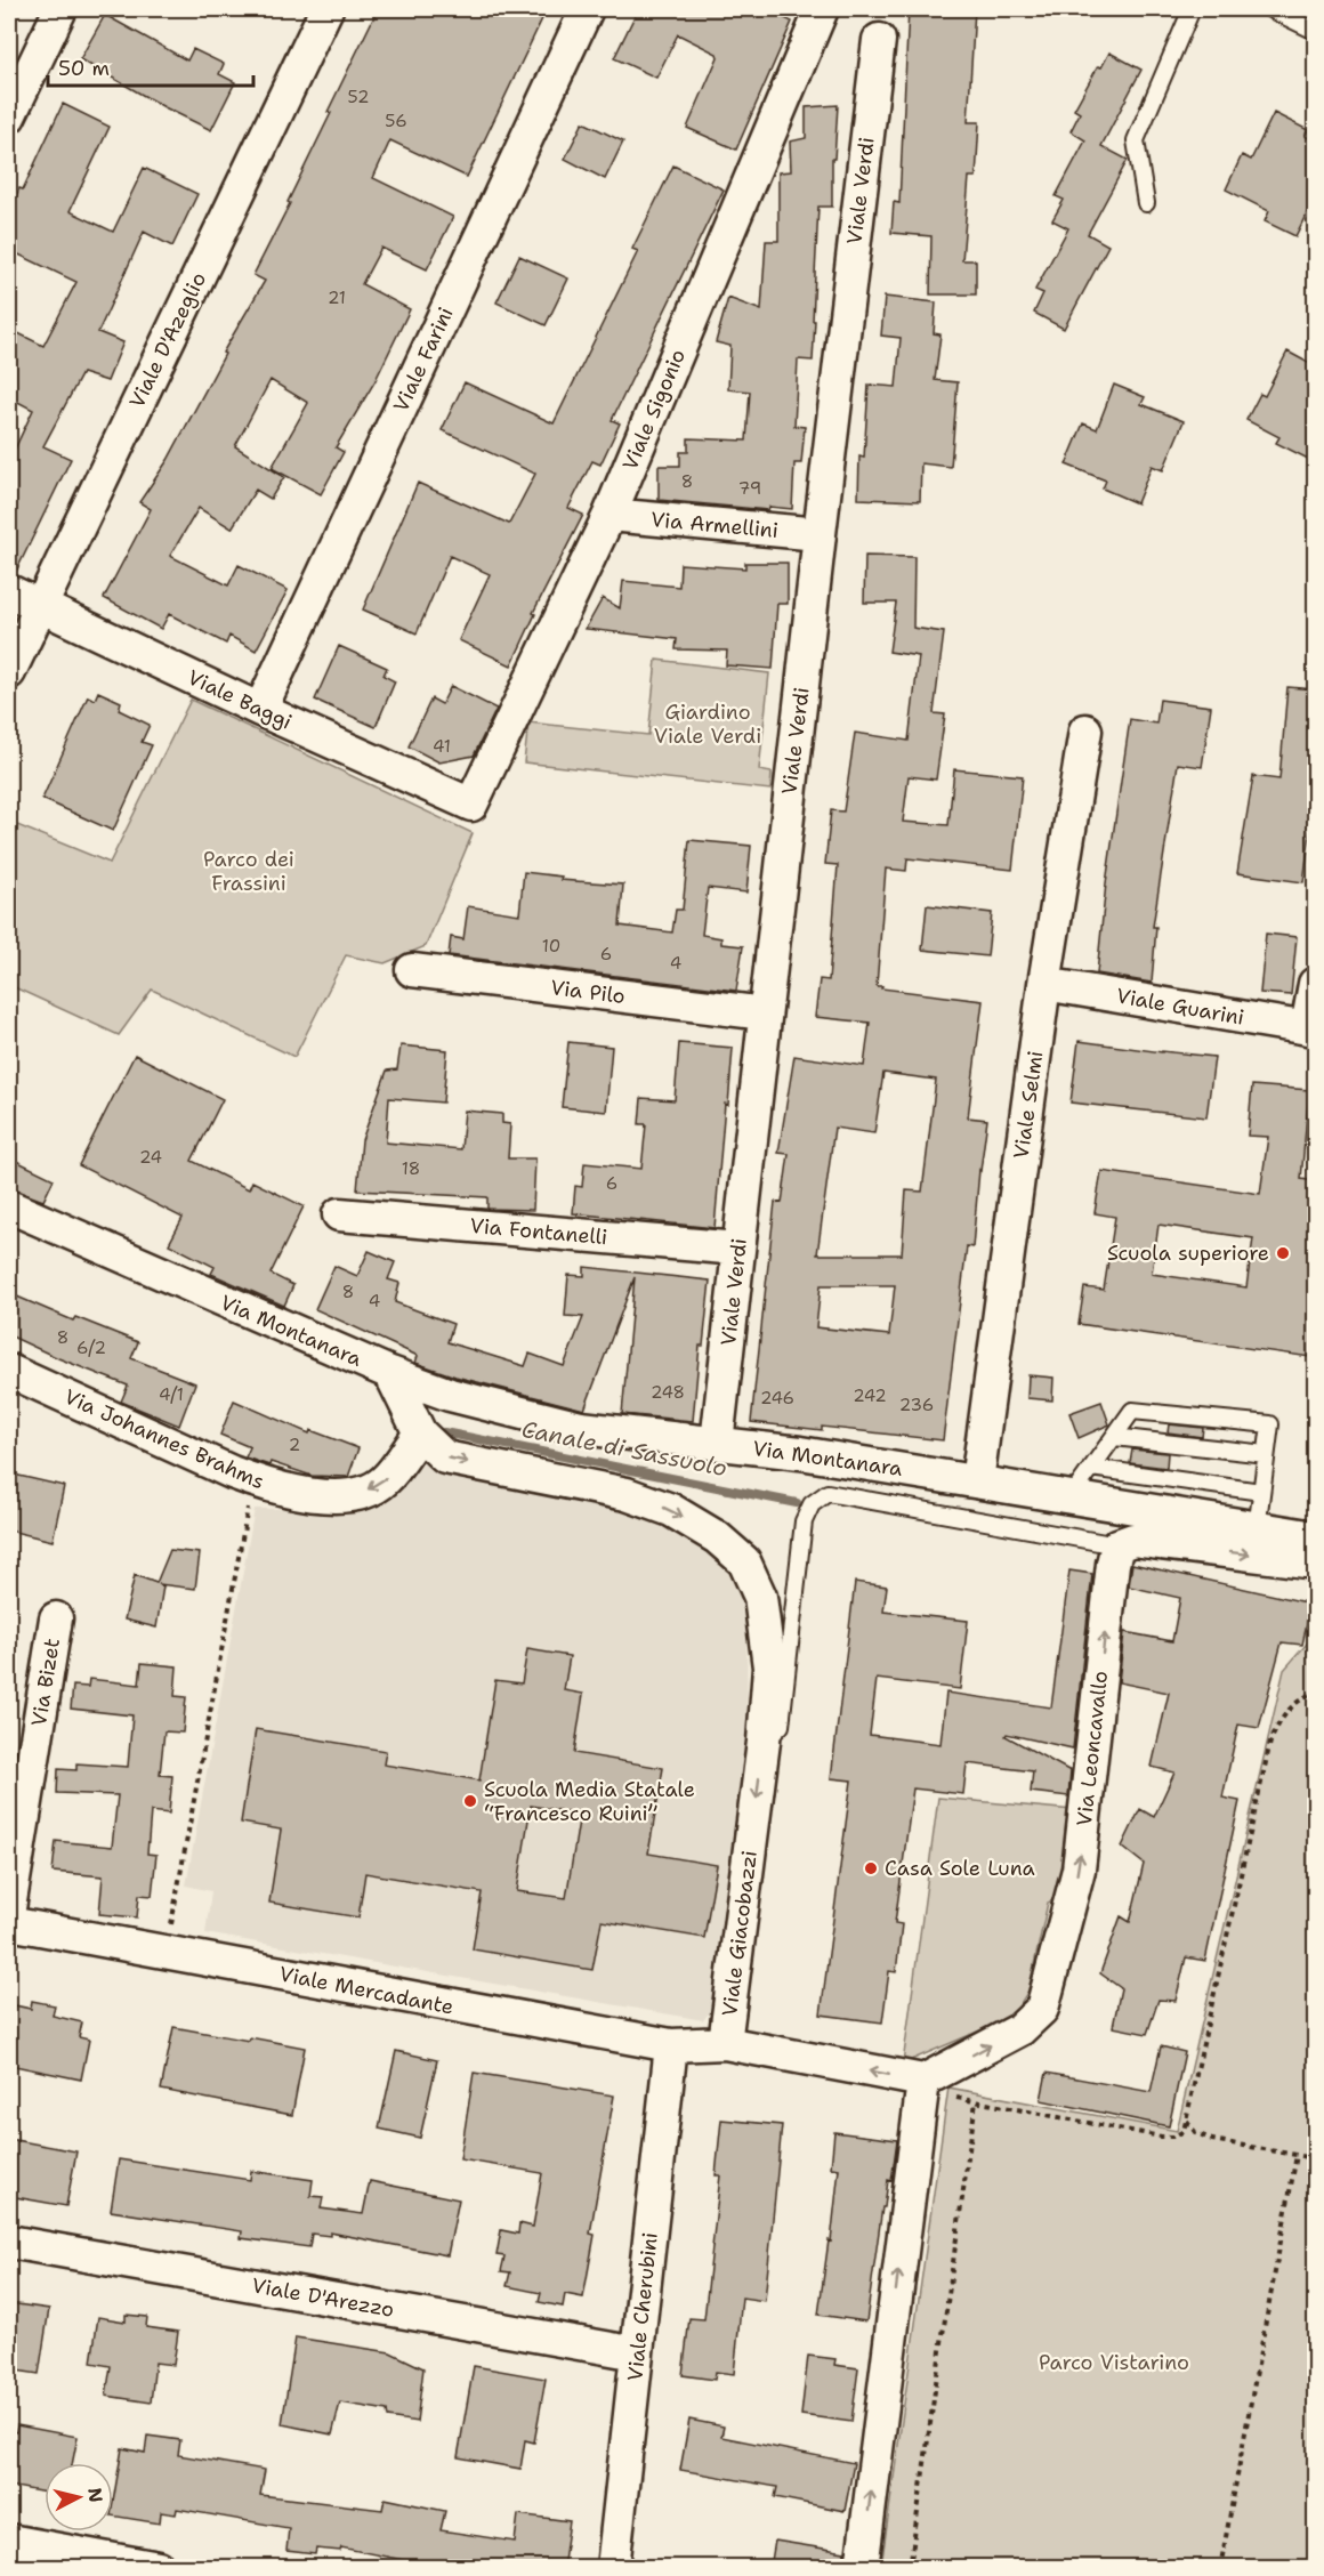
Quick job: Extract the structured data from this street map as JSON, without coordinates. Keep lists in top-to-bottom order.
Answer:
{
  "streets": {
    "street": [
      "Viale Verdi",
      "Viale D'Azeglio",
      "Viale Farini",
      "Viale Sigonio",
      "Via Armellini",
      "Viale Baggi",
      "Via Pilo",
      "Viale Guarini",
      "Viale Selmi",
      "Via Fontanelli",
      "Via Montanara",
      "Via Johannes Brahms",
      "Via Bizet",
      "Via Leoncavallo",
      "Viale Giacobazzi",
      "Viale Mercadante",
      "Viale D'Arezzo",
      "Viale Cherubini"
    ]
  },
  "crossings": [
    ["Viale Verdi", "Via Armellini"],
    ["Viale Verdi", "Via Pilo"],
    ["Viale Verdi", "Via Fontanelli"],
    ["Viale Verdi", "Via Montanara"],
    ["Viale D'Azeglio", "Viale Baggi"],
    ["Viale Farini", "Viale Baggi"],
    ["Viale Sigonio", "Via Armellini"],
    ["Viale Sigonio", "Viale Baggi"],
    ["Viale Guarini", "Viale Selmi"],
    ["Viale Selmi", "Via Montanara"],
    ["Via Montanara", "Viale Giacobazzi"],
    ["Via Johannes Brahms", "Viale Giacobazzi"],
    ["Via Leoncavallo", "Viale Giacobazzi"],
    ["Viale Giacobazzi", "Viale Mercadante"],
    ["Viale Mercadante", "Viale Cherubini"],
    ["Viale D'Arezzo", "Viale Cherubini"]
  ],
  "one_way": ["Via Johannes Brahms", "Via Leoncavallo"],
  "water": ["Canale di Sassuolo"],
  "parks": ["Giardino Viale Verdi", "Parco dei Frassini", "Parco Vistarino"],
  "places": ["Scuola superiore", "Scuola Media Statale “Francesco Ruini”", "Casa Sole Luna"],
  "house_numbers": [
    "52",
    "56",
    "21",
    "8",
    "79",
    "41",
    "10",
    "6",
    "4",
    "24",
    "18",
    "6",
    "8",
    "4",
    "8",
    "6/2",
    "248",
    "4/1",
    "242",
    "246",
    "236",
    "2"
  ],
  "scale_bar": "50 m",
  "north": "right"
}
